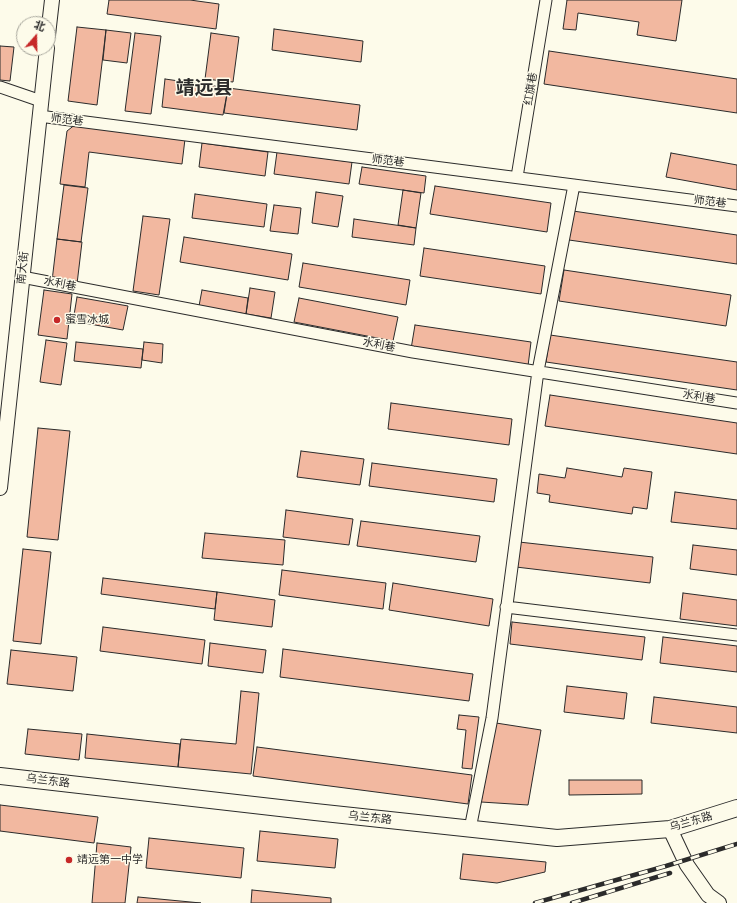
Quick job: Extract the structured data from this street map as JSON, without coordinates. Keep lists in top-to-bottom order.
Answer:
{
  "streets": {
    "main road": ["乌兰东路"],
    "street": [
      "红旗巷",
      "师范巷",
      "南大街",
      "水利巷"
    ]
  },
  "crossings": [
    ["红旗巷", "师范巷"],
    ["师范巷", "南大街"],
    ["南大街", "水利巷"]
  ],
  "districts": ["靖远县"],
  "places": ["蜜雪冰城", "靖远第一中学"],
  "north": "top"
}
